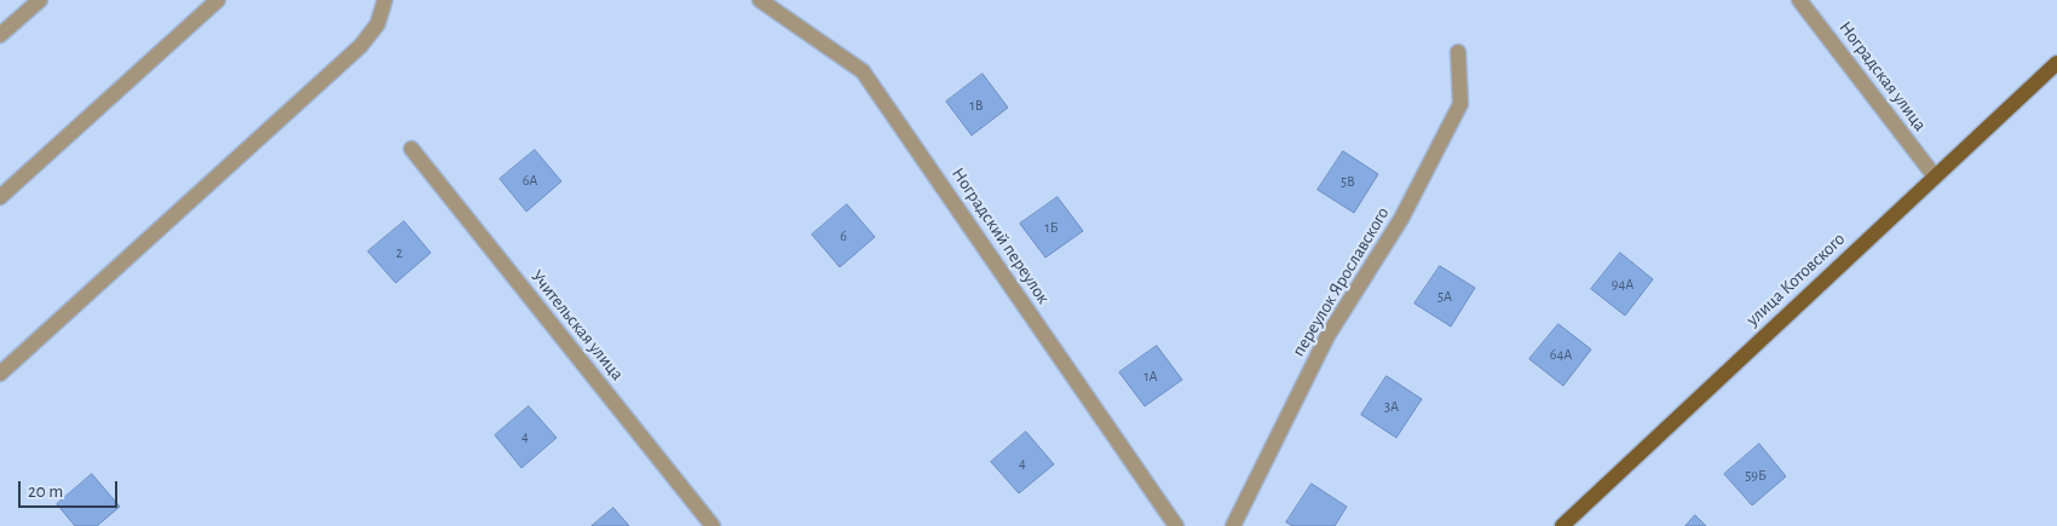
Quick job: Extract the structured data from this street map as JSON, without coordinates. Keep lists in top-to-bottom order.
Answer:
{
  "streets": {
    "main road": ["улица Котовского"],
    "street": [
      "Ноградская улица",
      "Ноградский переулок",
      "переулок Ярославского",
      "Учительская улица"
    ]
  },
  "crossings": [
    ["Ноградская улица", "улица Котовского"]
  ],
  "house_numbers": [
    "1В",
    "6А",
    "5В",
    "1Б",
    "6",
    "2",
    "94А",
    "5А",
    "64А",
    "1А",
    "3А",
    "4",
    "4",
    "59Б"
  ],
  "scale_bar": "20 m"
}
